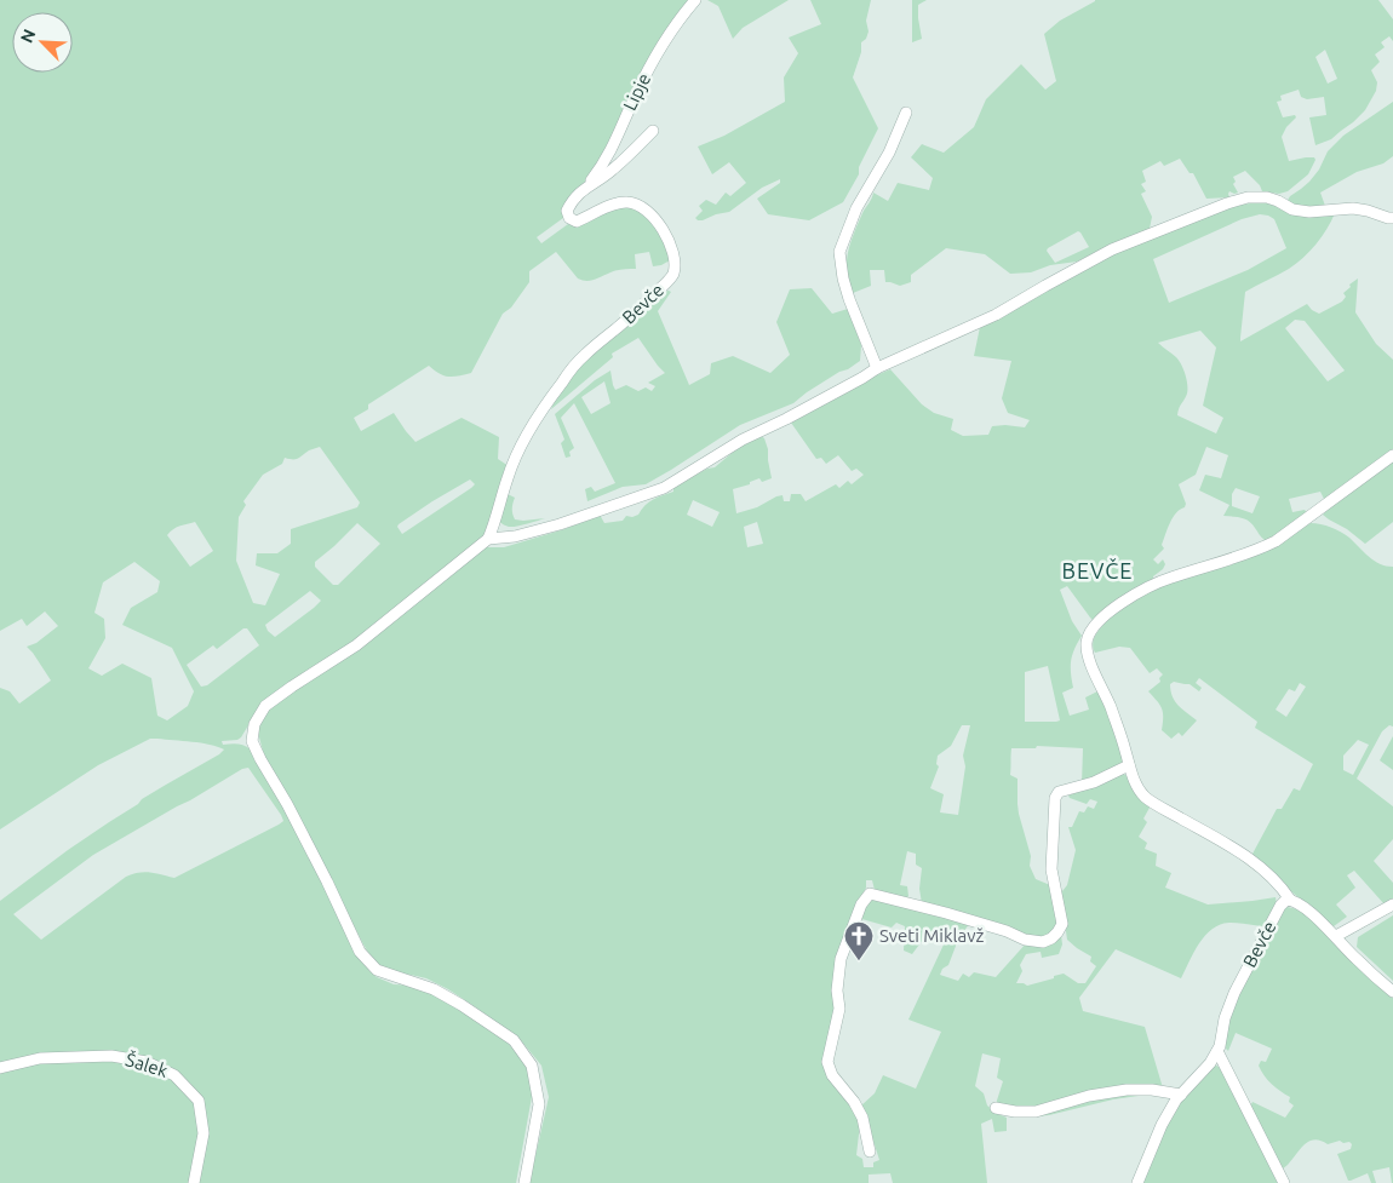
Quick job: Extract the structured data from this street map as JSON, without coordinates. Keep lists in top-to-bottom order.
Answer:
{
  "streets": {
    "street": ["Lipje", "Bevče", "Šalek"]
  },
  "crossings": [
    ["Lipje", "Bevče"]
  ],
  "districts": ["BEVČE"],
  "places": {
    "church": ["Sveti Miklavž"]
  },
  "north": "top left"
}
